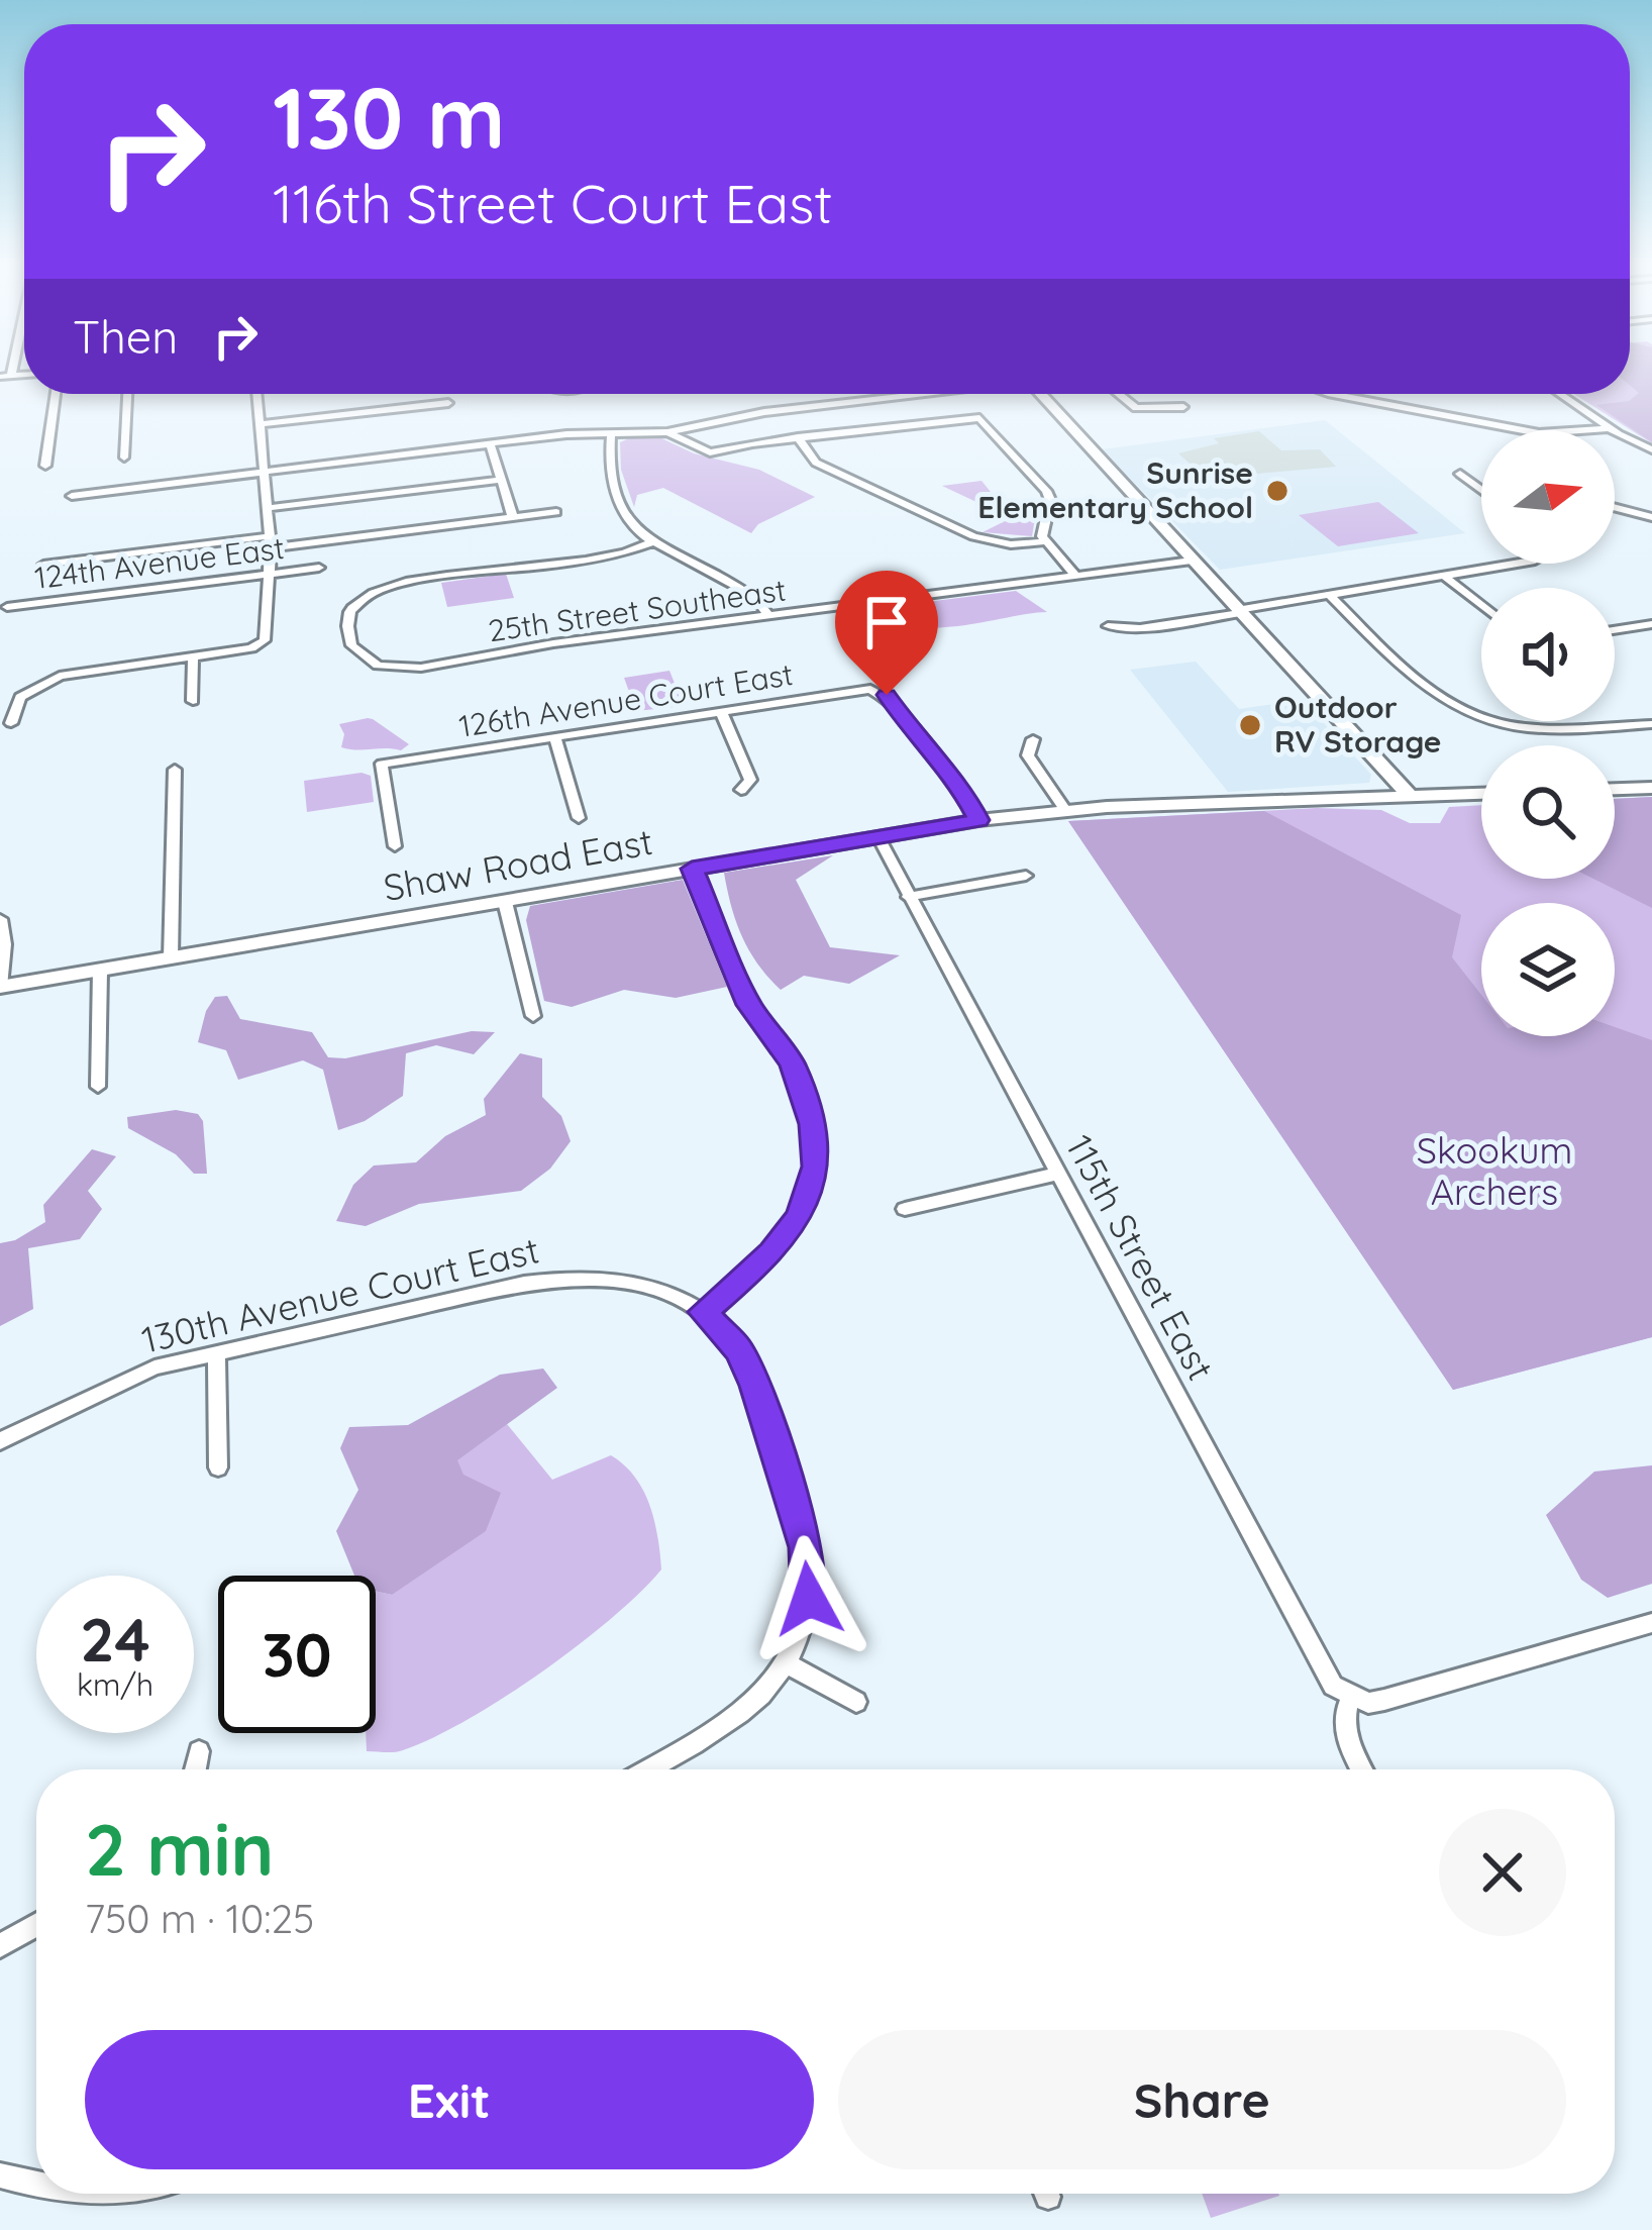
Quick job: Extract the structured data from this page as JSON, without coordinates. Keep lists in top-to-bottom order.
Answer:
{
  "streets": {
    "main road": ["Shaw Road East"],
    "street": [
      "124th Avenue East",
      "25th Street Southeast",
      "126th Avenue Court East",
      "115th Street East",
      "130th Avenue Court East"
    ]
  },
  "crossings": [
    ["126th Avenue Court East", "Shaw Road East"],
    ["Shaw Road East", "115th Street East"]
  ],
  "parks": ["Skookum Archers"],
  "places": ["Sunrise Elementary School", "Outdoor RV Storage"],
  "north": "right",
  "page": {
    "turn": ["130 m", "116th Street Court East"],
    "then": "Then",
    "speed": "24 km/h",
    "limit": "30",
    "heading": ["2 min", "750 m · 10:25"],
    "buttons": ["Exit", "Share"]
  }
}
